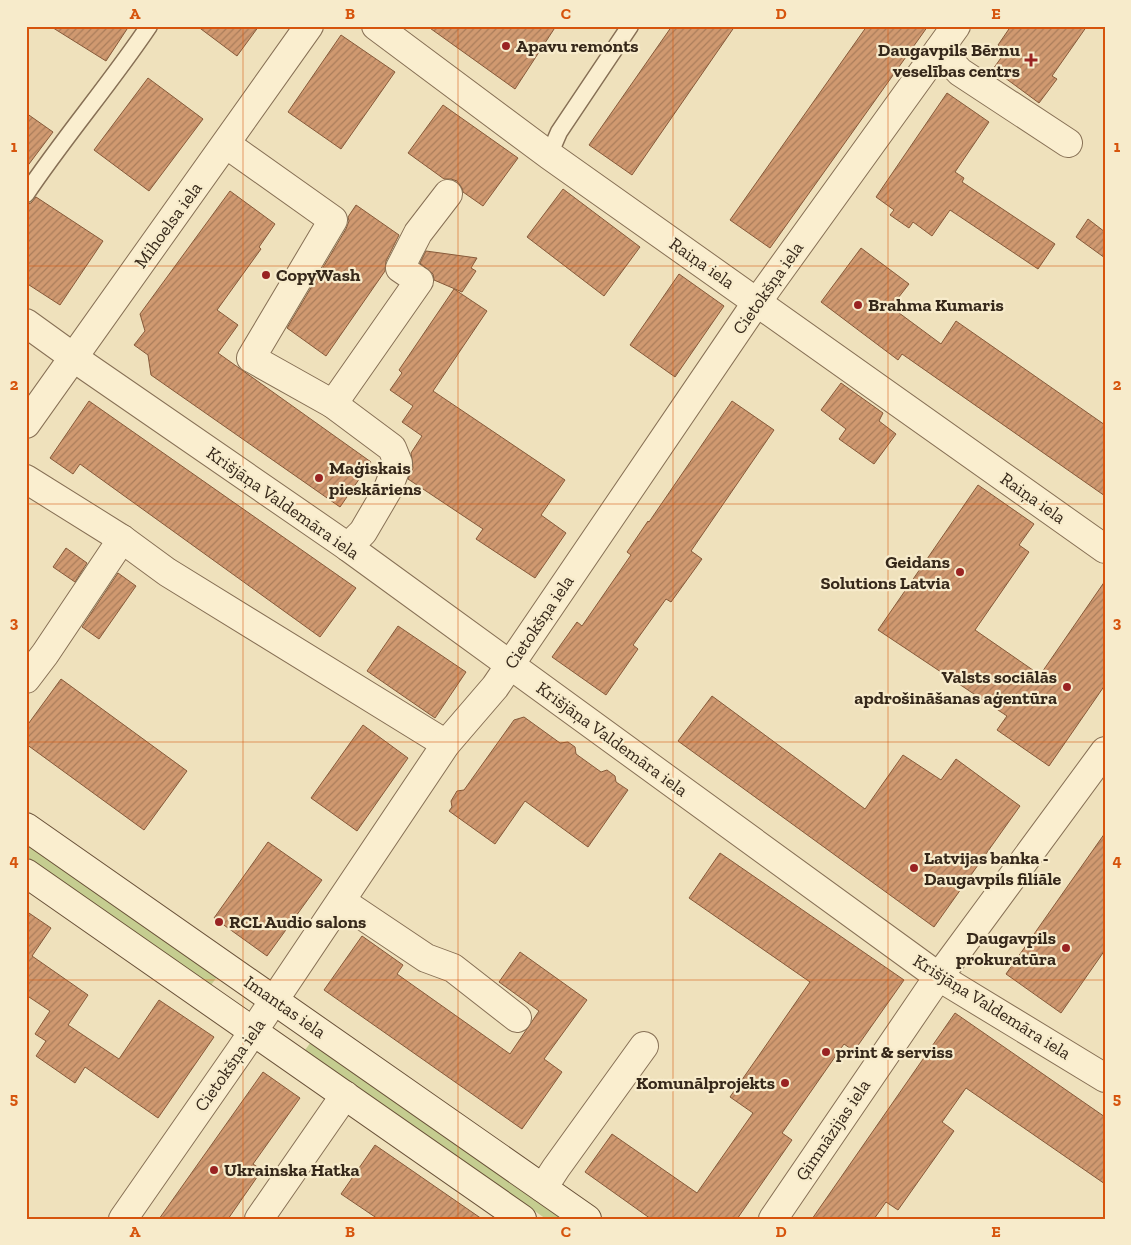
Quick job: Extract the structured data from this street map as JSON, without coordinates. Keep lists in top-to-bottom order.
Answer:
{
  "streets": {
    "street": [
      "Mihoelsa iela",
      "Raiņa iela",
      "Cietokšņa iela",
      "Krišjāņa Valdemāra iela",
      "Imantas iela",
      "Ģimnāzijas iela"
    ]
  },
  "crossings": [
    ["Mihoelsa iela", "Krišjāņa Valdemāra iela"],
    ["Raiņa iela", "Cietokšņa iela"],
    ["Cietokšņa iela", "Krišjāņa Valdemāra iela"],
    ["Cietokšņa iela", "Imantas iela"],
    ["Krišjāņa Valdemāra iela", "Ģimnāzijas iela"]
  ],
  "places": {
    "other": [
      "Apavu remonts",
      "CopyWash",
      "Brahma Kumaris",
      "Maģiskais pieskāriens",
      "Geidans Solutions Latvia",
      "Valsts sociālās apdrošināšanas aģentūra",
      "Latvijas banka - Daugavpils filiāle",
      "RCL Audio salons",
      "Daugavpils prokuratūra",
      "print & serviss",
      "Komunālprojekts",
      "Ukrainska Hatka"
    ],
    "health": ["Daugavpils Bērnu veselības centrs"]
  },
  "grid": {
    "columns": [
      "A",
      "B",
      "C",
      "D",
      "E"
    ],
    "rows": [
      "1",
      "2",
      "3",
      "4",
      "5"
    ]
  }
}
